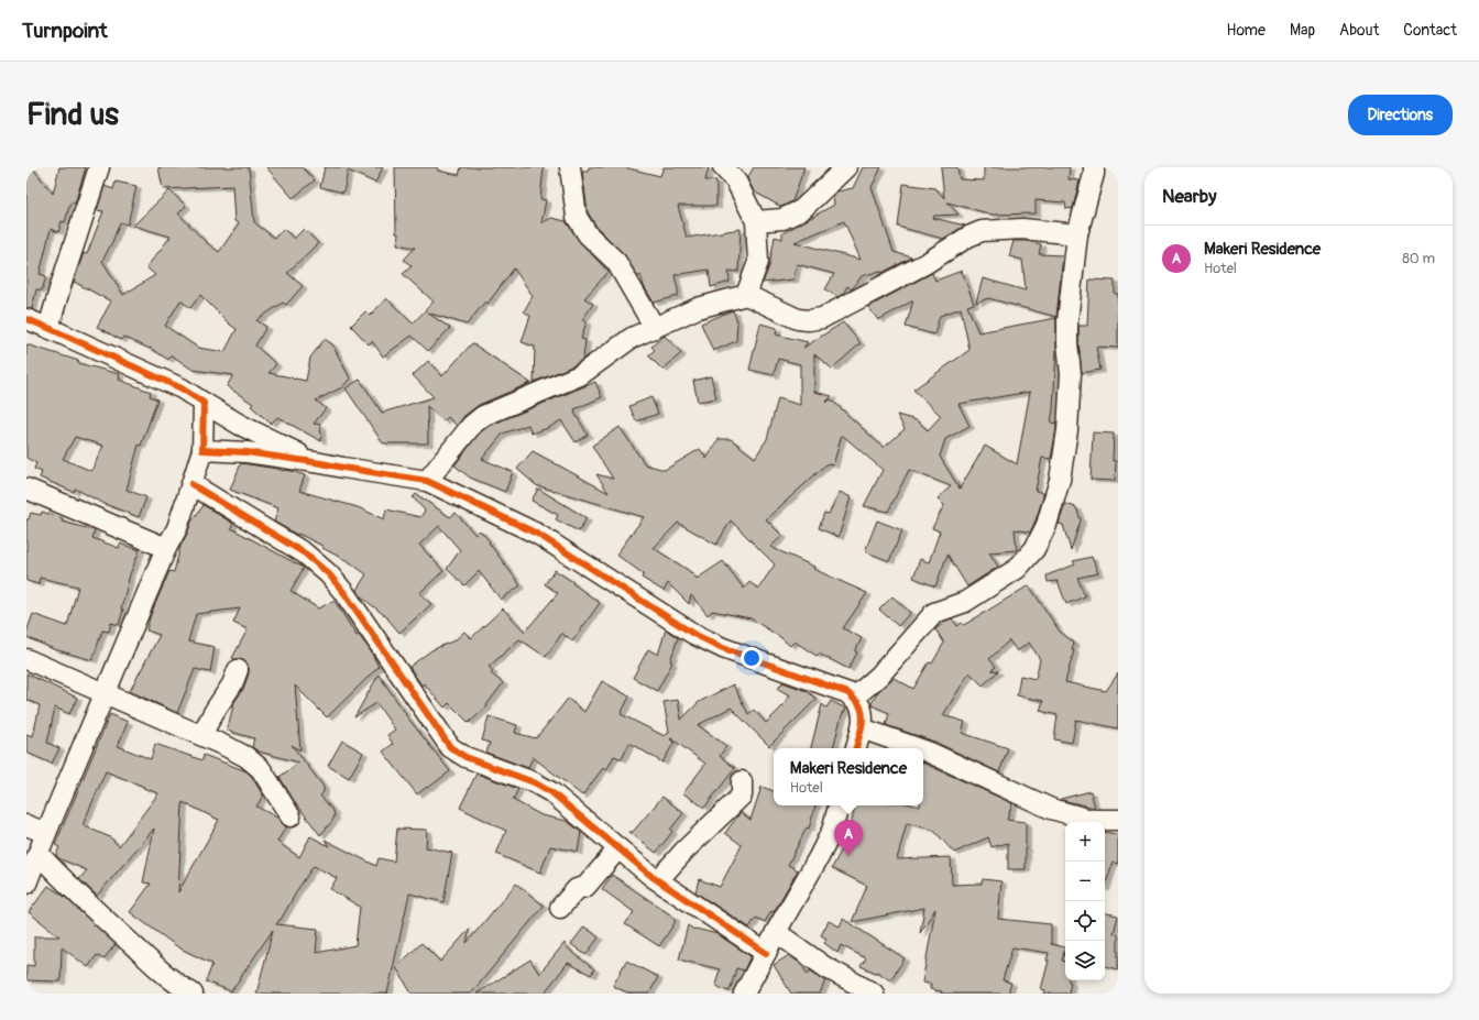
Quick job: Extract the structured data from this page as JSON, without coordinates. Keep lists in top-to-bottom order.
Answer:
{
  "page": {
    "header": "Turnpoint",
    "nav": [
      "Home",
      "Map",
      "About",
      "Contact"
    ],
    "buttons": "Directions",
    "title": "Find us",
    "heading": "Nearby",
    "list": [
      {
        "mark": "A",
        "name": "Makeri Residence",
        "note": "Hotel",
        "value": "80 m"
      }
    ],
    "popup": ["Makeri Residence", "Hotel"],
    "pins": "A",
    "map_buttons": ["+", "−"]
  }
}
